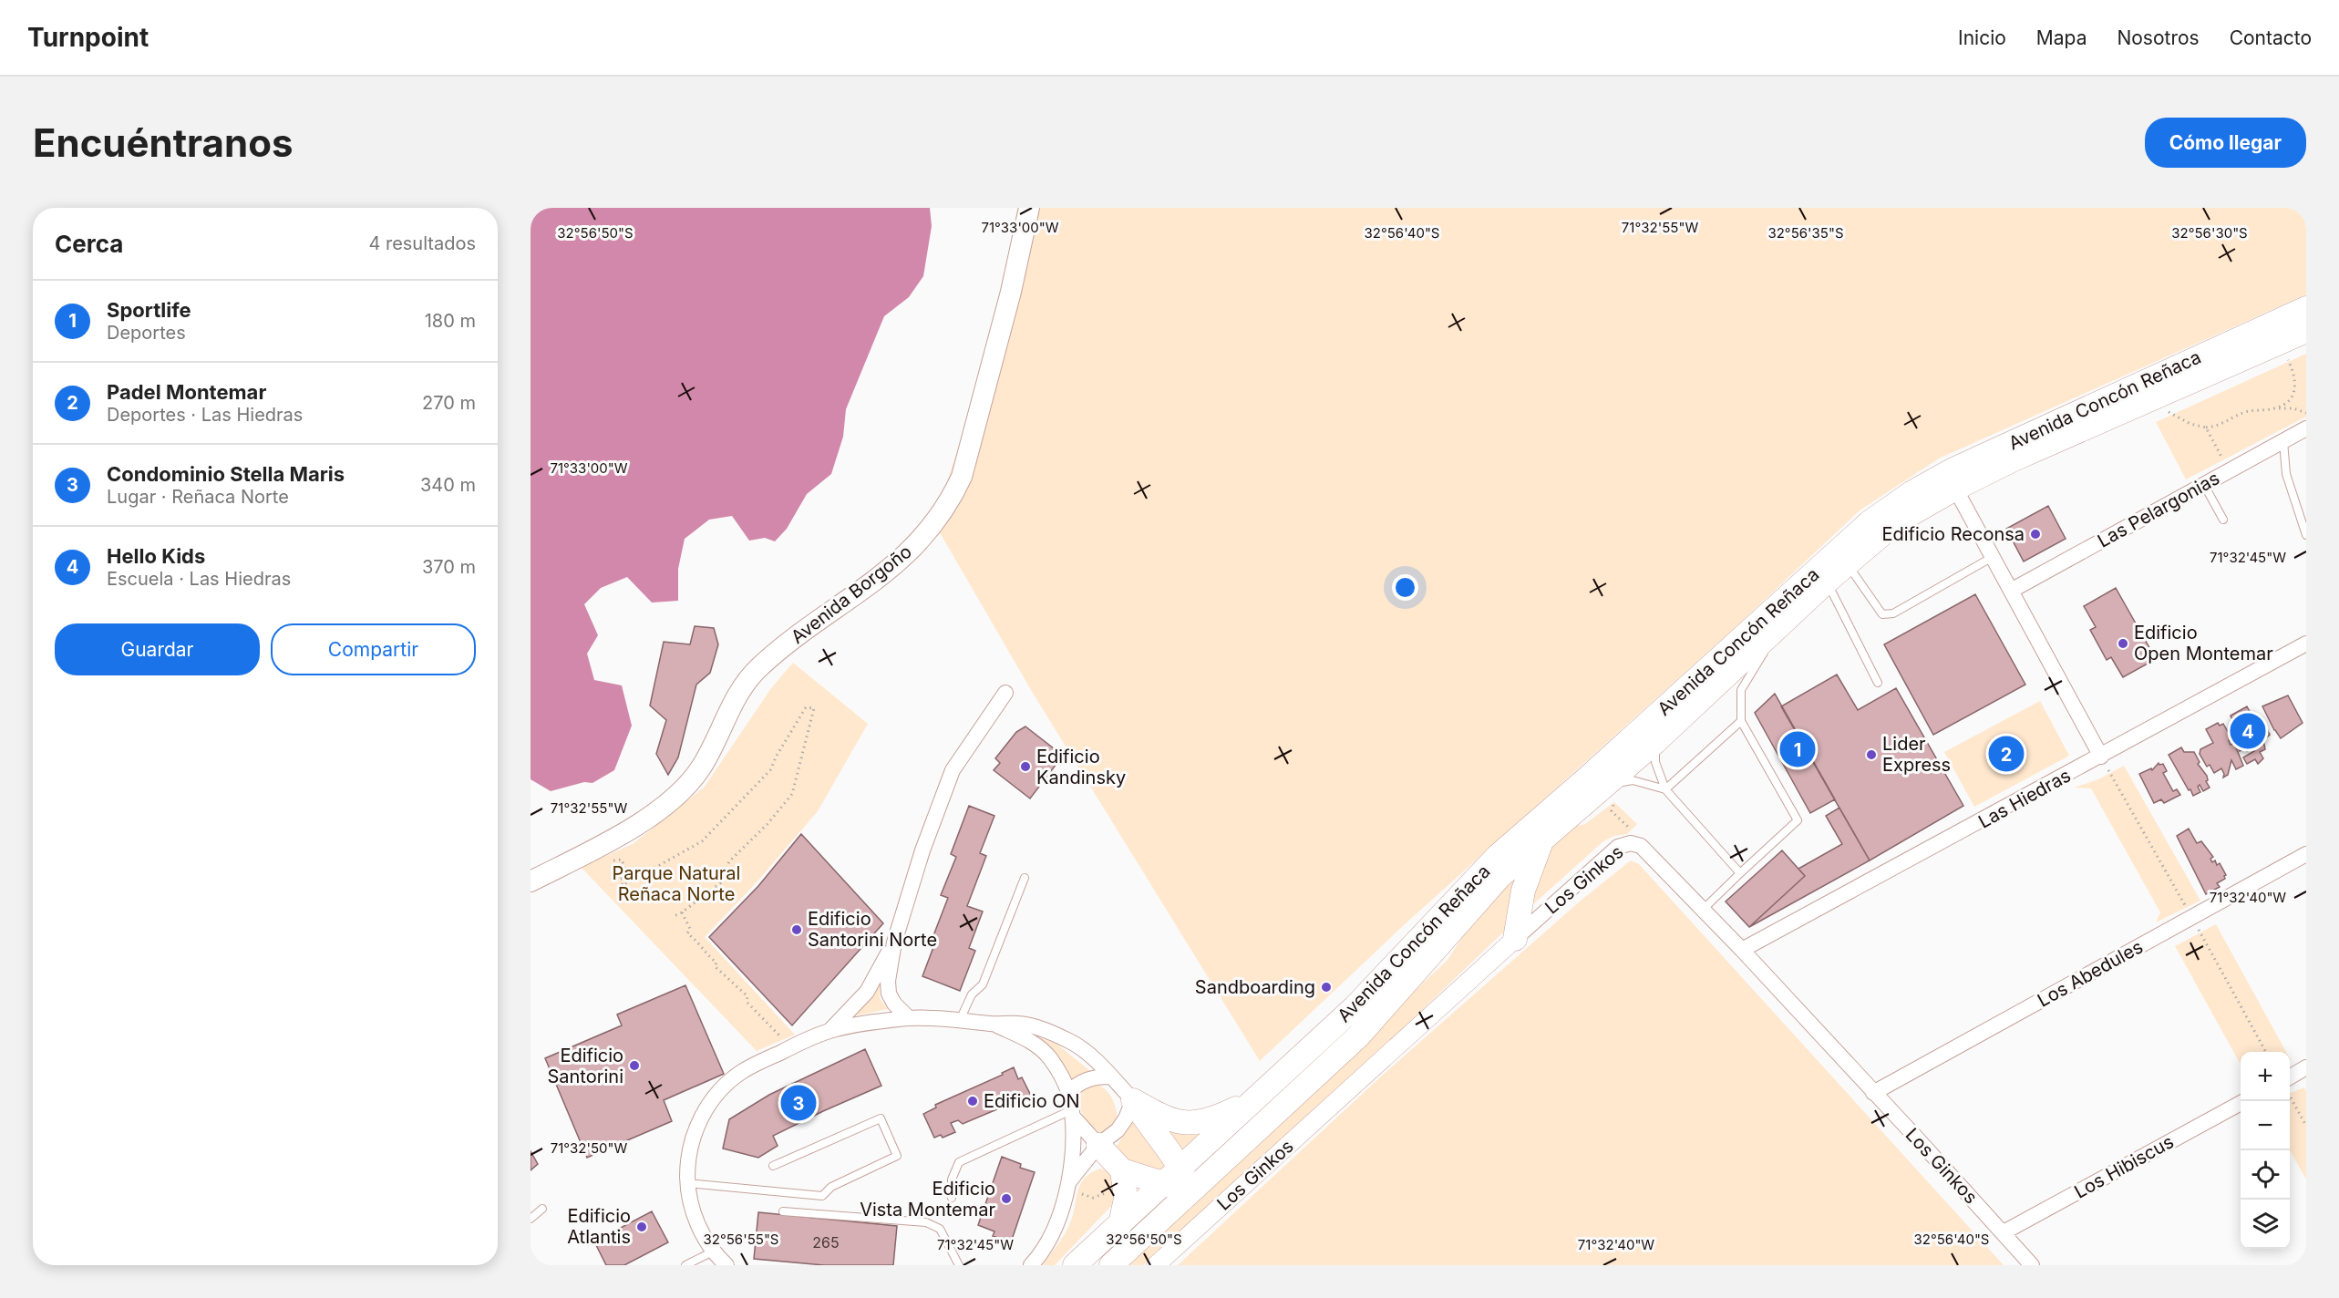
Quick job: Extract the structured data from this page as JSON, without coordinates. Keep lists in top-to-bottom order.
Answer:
{
  "streets": {
    "main road": ["Avenida Concón Reñaca", "Avenida Borgoño"],
    "street": [
      "Las Pelargonias",
      "Las Hiedras",
      "Los Ginkos",
      "Los Abedules",
      "Los Hibiscus"
    ]
  },
  "crossings": [
    ["Las Hiedras", "Los Ginkos"],
    ["Los Ginkos", "Los Abedules"],
    ["Los Ginkos", "Los Hibiscus"]
  ],
  "parks": ["Parque Natural Reñaca Norte"],
  "places": [
    "Edificio Reconsa",
    "Edificio Open Montemar",
    "Lider Express",
    "Edificio Kandinsky",
    "Edificio Santorini Norte",
    "Sandboarding",
    "Edificio Santorini",
    "Edificio ON",
    "Edificio Vista Montemar",
    "Edificio Atlantis"
  ],
  "house_numbers": ["265"],
  "page": {
    "header": "Turnpoint",
    "nav": [
      "Inicio",
      "Mapa",
      "Nosotros",
      "Contacto"
    ],
    "buttons": [
      "Cómo llegar",
      ["Guardar", "Compartir"]
    ],
    "title": "Encuéntranos",
    "heading": ["Cerca", "4 resultados"],
    "list": [
      {
        "mark": "1",
        "name": "Sportlife",
        "note": "Deportes",
        "value": "180 m"
      },
      {
        "mark": "2",
        "name": "Padel Montemar",
        "note": "Deportes · Las Hiedras",
        "value": "270 m"
      },
      {
        "mark": "3",
        "name": "Condominio Stella Maris",
        "note": "Lugar · Reñaca Norte",
        "value": "340 m"
      },
      {
        "mark": "4",
        "name": "Hello Kids",
        "note": "Escuela · Las Hiedras",
        "value": "370 m"
      }
    ],
    "pins": [
      "4",
      "1",
      "2",
      "3"
    ],
    "map_buttons": ["+", "−"]
  },
  "coordinates": [
    "71°33'00\"W",
    "71°32'55\"W",
    "32°56'50\"S",
    "32°56'40\"S",
    "32°56'35\"S",
    "32°56'30\"S",
    "71°32'45\"W",
    "71°32'40\"W",
    "71°32'50\"W",
    "32°56'55\"S"
  ]
}
